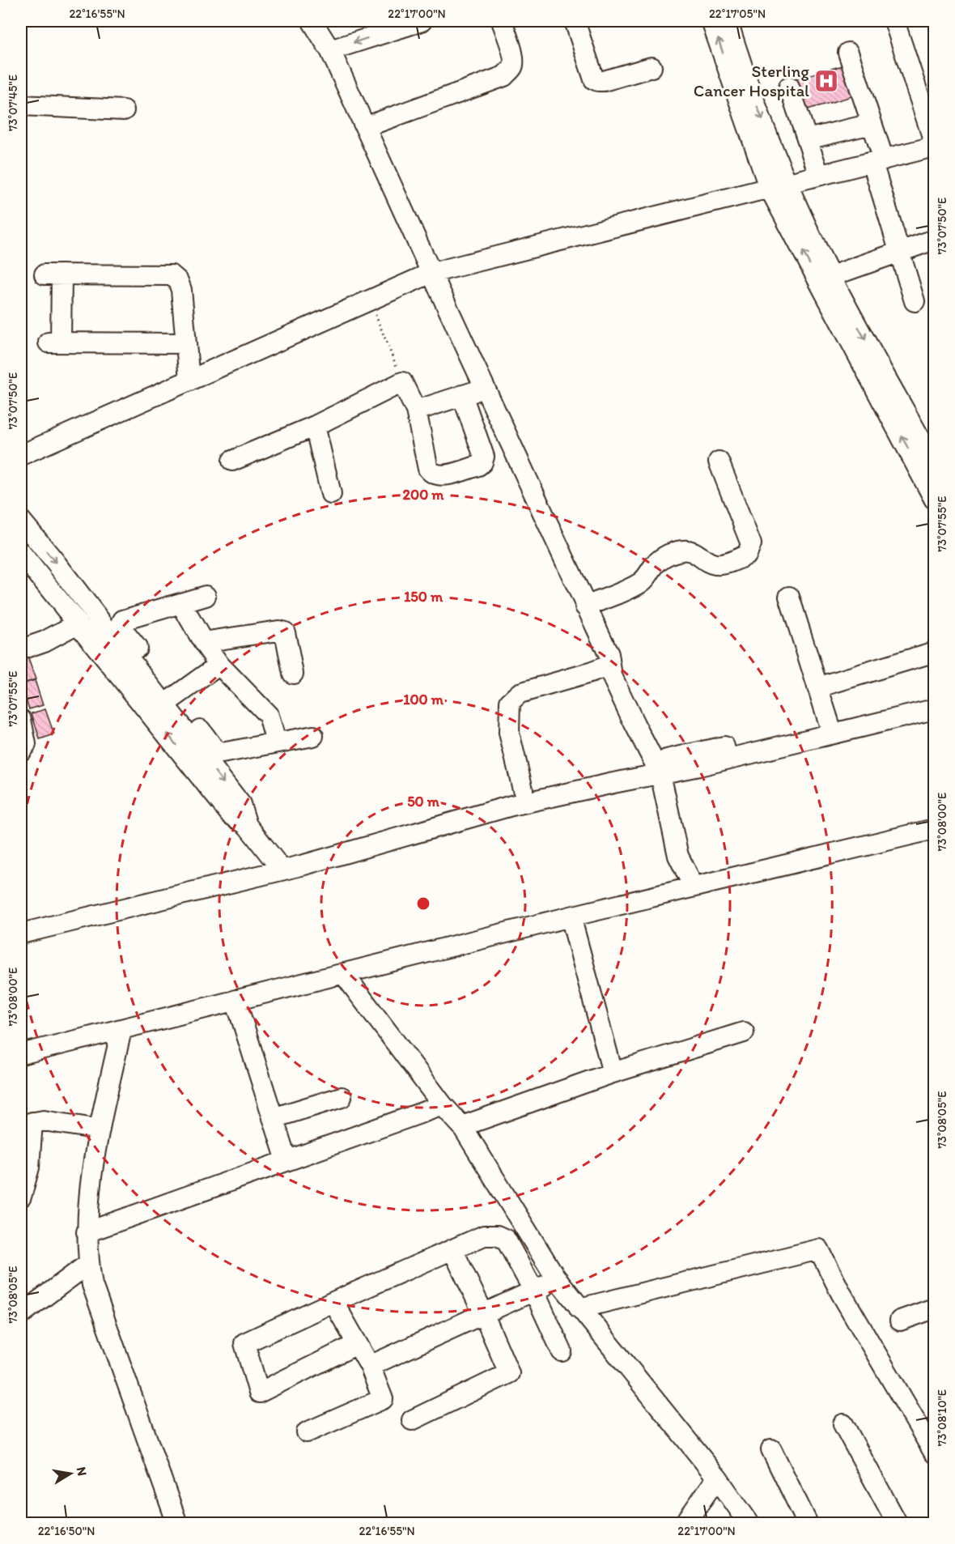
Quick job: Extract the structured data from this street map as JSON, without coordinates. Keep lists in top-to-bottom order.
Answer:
{
  "places": {
    "hospital": ["Sterling Cancer Hospital"]
  },
  "north": "right",
  "coordinates": [
    "22°16'55\"N",
    "22°17'00\"N",
    "22°17'05\"N",
    "73°07'45\"E",
    "73°07'50\"E",
    "73°07'55\"E",
    "73°08'00\"E",
    "73°08'05\"E",
    "73°08'10\"E",
    "22°16'50\"N"
  ],
  "rings": [
    "200 m",
    "150 m",
    "100 m",
    "50 m"
  ]
}
